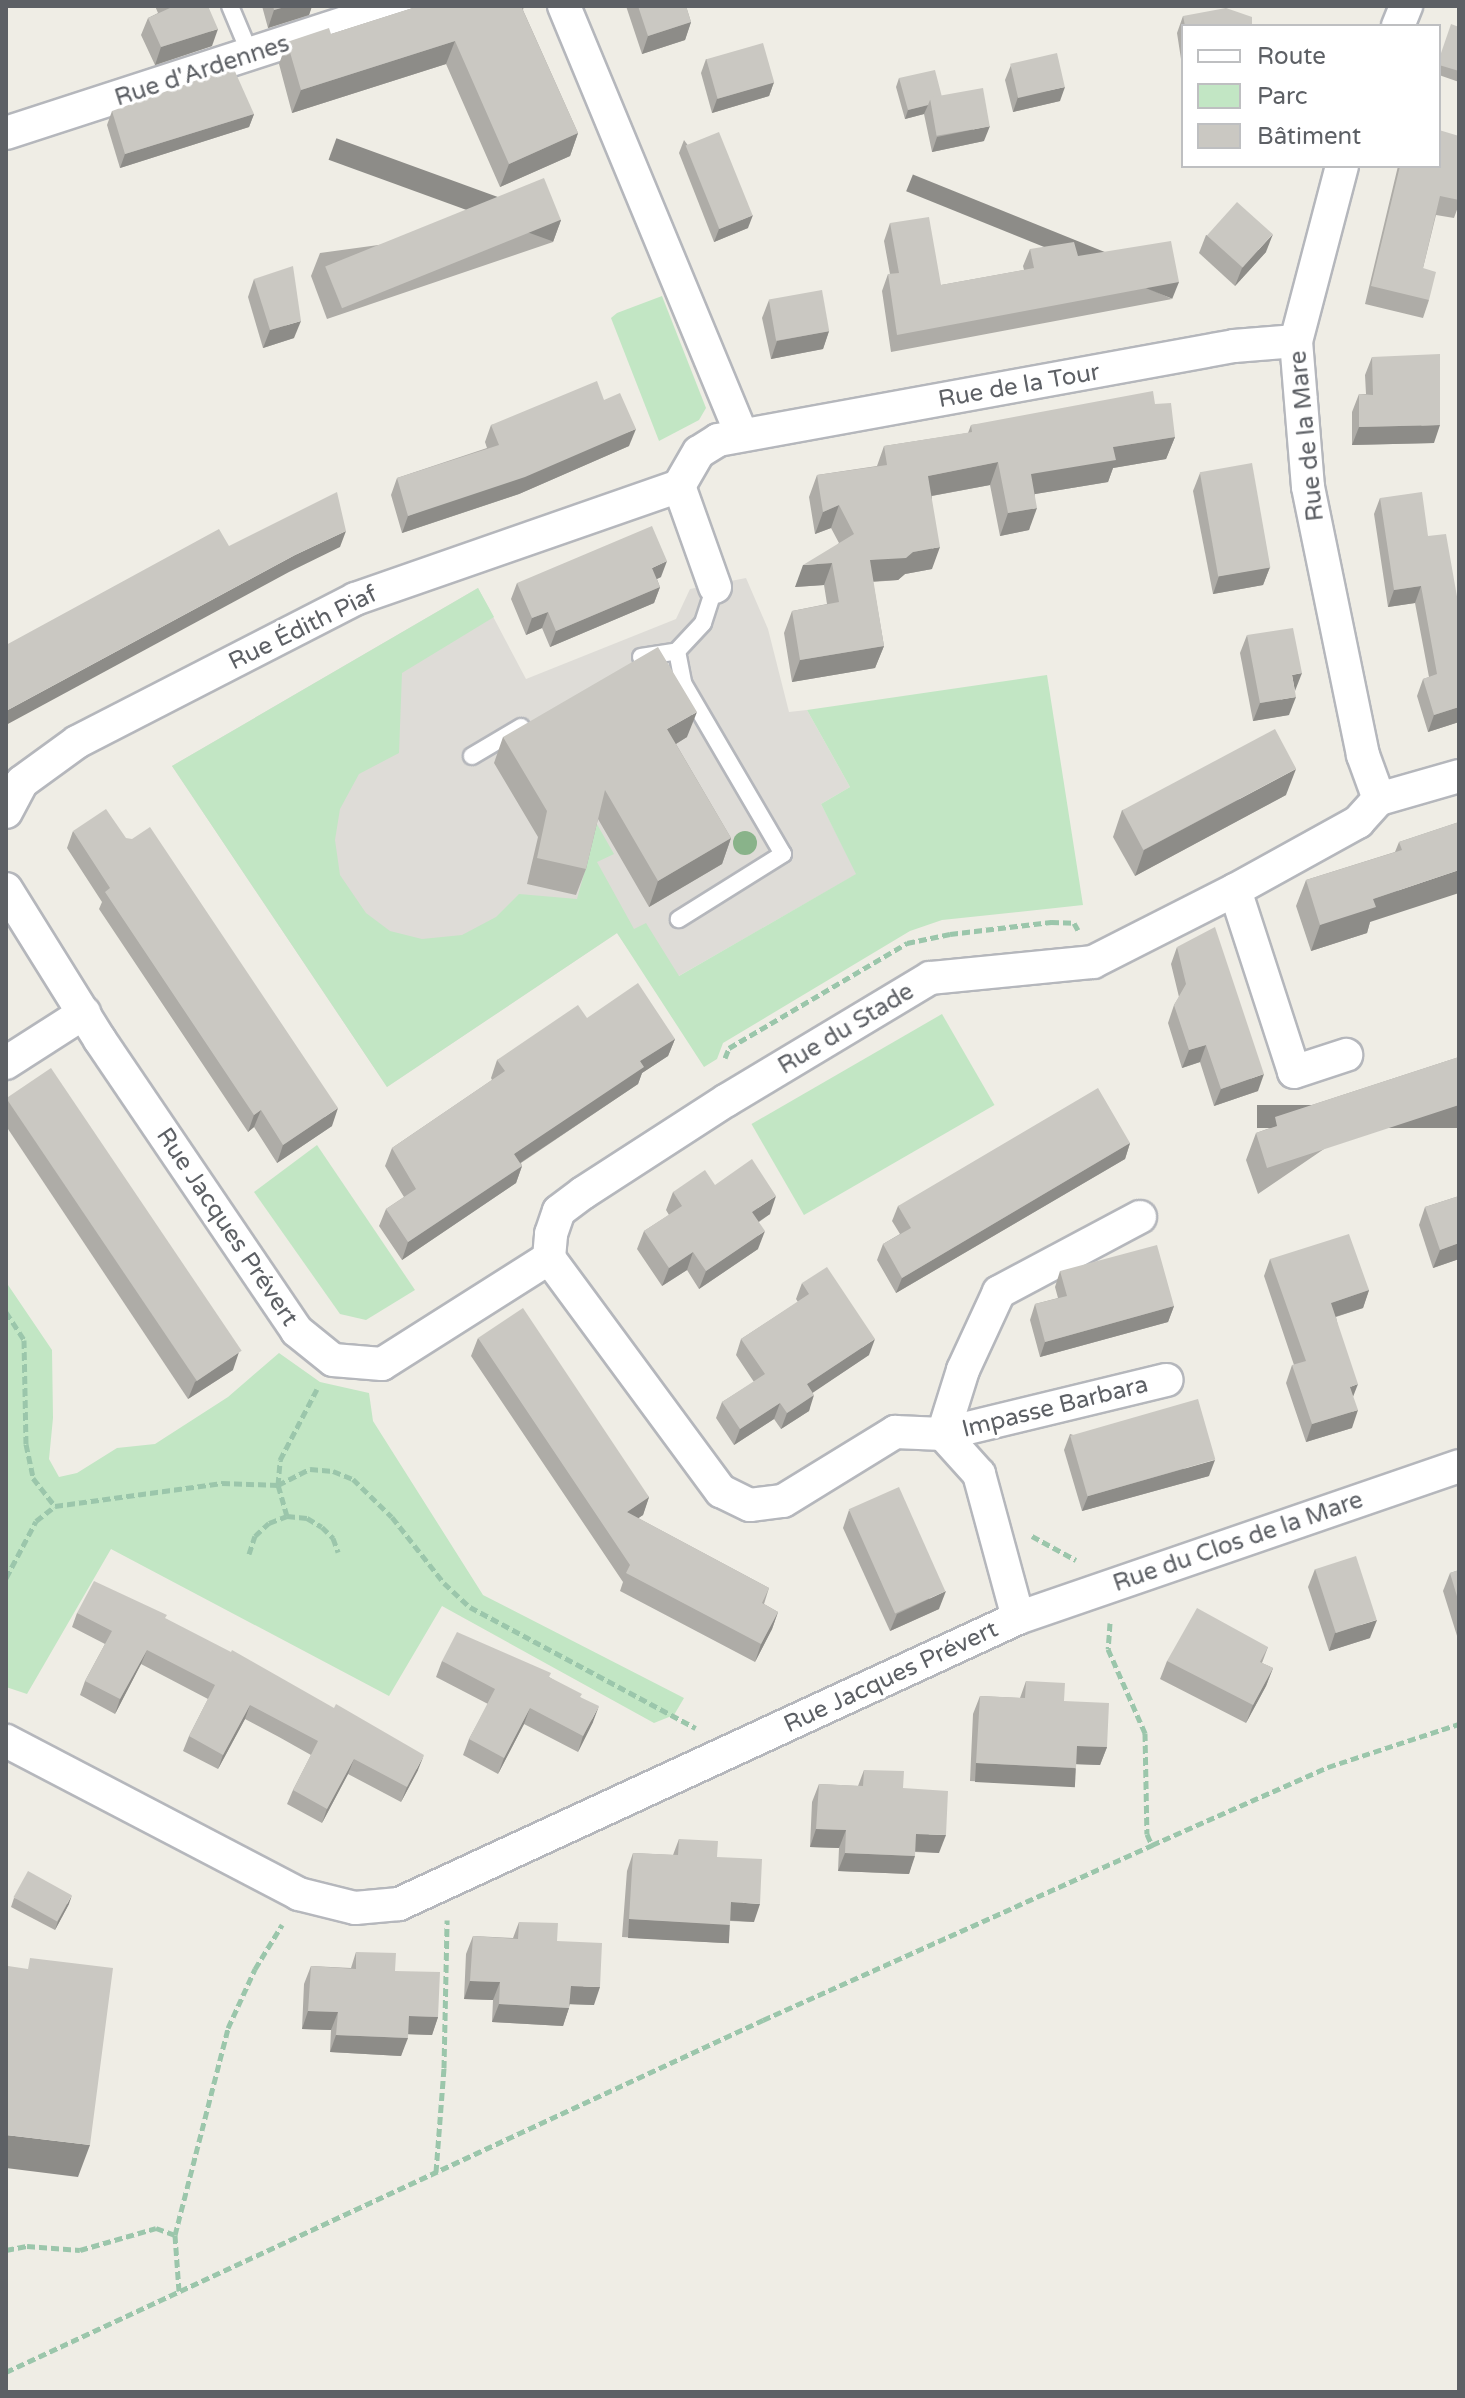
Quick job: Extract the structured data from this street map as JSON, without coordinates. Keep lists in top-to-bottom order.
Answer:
{
  "streets": {
    "street": [
      "Rue d'Ardennes",
      "Rue de la Tour",
      "Rue de la Mare",
      "Rue Édith Piaf",
      "Rue du Stade",
      "Rue Jacques Prévert",
      "Impasse Barbara",
      "Rue du Clos de la Mare"
    ]
  },
  "crossings": [
    ["Rue de la Tour", "Rue de la Mare"],
    ["Rue de la Tour", "Rue Édith Piaf"],
    ["Rue de la Mare", "Rue du Stade"],
    ["Rue Jacques Prévert", "Impasse Barbara"],
    ["Rue Jacques Prévert", "Rue du Clos de la Mare"]
  ],
  "legend": ["Route", "Parc", "Bâtiment"]
}
